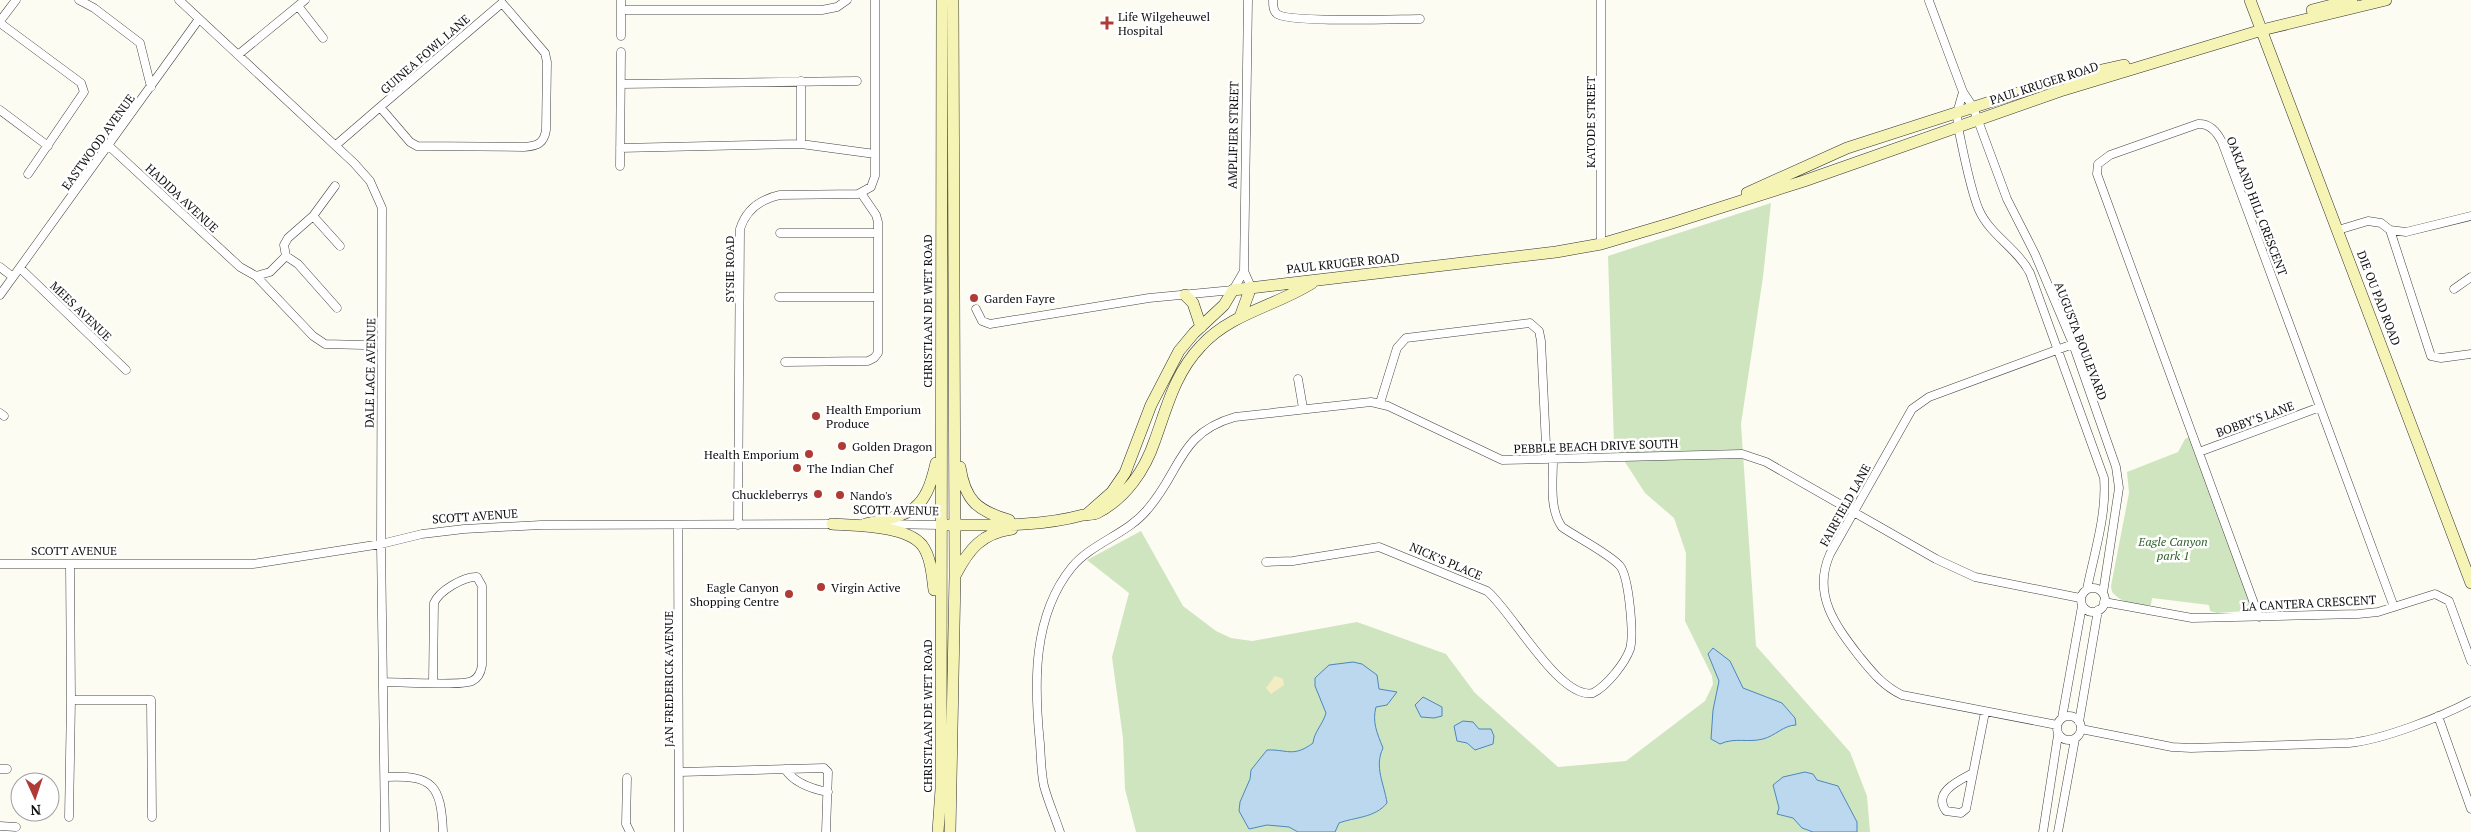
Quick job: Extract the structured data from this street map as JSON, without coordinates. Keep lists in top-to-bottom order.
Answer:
{
  "streets": {
    "street": [
      "GUINEA FOWL LANE",
      "PAUL KRUGER ROAD",
      "KATODE STREET",
      "AMPLIFIER STREET",
      "EASTWOOD AVENUE",
      "HADIDA AVENUE",
      "OAKLAND HILL CRESCENT",
      "SYSIE ROAD",
      "DIE OU PAD ROAD",
      "MEES AVENUE",
      "CHRISTIAAN DE WET ROAD",
      "AUGUSTA BOULEVARD",
      "DALE LACE AVENUE",
      "BOBBY’S LANE",
      "PEBBLE BEACH DRIVE SOUTH",
      "FAIRFIELD LANE",
      "SCOTT AVENUE",
      "NICK’S PLACE",
      "LA CANTERA CRESCENT",
      "JAN FREDERICK AVENUE"
    ]
  },
  "crossings": [
    ["GUINEA FOWL LANE", "DALE LACE AVENUE"],
    ["PAUL KRUGER ROAD", "KATODE STREET"],
    ["PAUL KRUGER ROAD", "AMPLIFIER STREET"],
    ["PAUL KRUGER ROAD", "DIE OU PAD ROAD"],
    ["PAUL KRUGER ROAD", "AUGUSTA BOULEVARD"],
    ["AMPLIFIER STREET", "CHRISTIAAN DE WET ROAD"],
    ["AMPLIFIER STREET", "SCOTT AVENUE"],
    ["EASTWOOD AVENUE", "HADIDA AVENUE"],
    ["EASTWOOD AVENUE", "MEES AVENUE"],
    ["EASTWOOD AVENUE", "DALE LACE AVENUE"],
    ["OAKLAND HILL CRESCENT", "BOBBY’S LANE"],
    ["OAKLAND HILL CRESCENT", "LA CANTERA CRESCENT"],
    ["SYSIE ROAD", "SCOTT AVENUE"],
    ["CHRISTIAAN DE WET ROAD", "SCOTT AVENUE"],
    ["AUGUSTA BOULEVARD", "PEBBLE BEACH DRIVE SOUTH"],
    ["AUGUSTA BOULEVARD", "FAIRFIELD LANE"],
    ["AUGUSTA BOULEVARD", "LA CANTERA CRESCENT"],
    ["DALE LACE AVENUE", "SCOTT AVENUE"],
    ["PEBBLE BEACH DRIVE SOUTH", "FAIRFIELD LANE"],
    ["PEBBLE BEACH DRIVE SOUTH", "NICK’S PLACE"],
    ["PEBBLE BEACH DRIVE SOUTH", "LA CANTERA CRESCENT"],
    ["SCOTT AVENUE", "JAN FREDERICK AVENUE"]
  ],
  "parks": ["Eagle Canyon park 1"],
  "places": {
    "health": ["Life Wilgeheuwel Hospital"],
    "other": [
      "Garden Fayre",
      "Health Emporium Produce",
      "Golden Dragon",
      "Health Emporium",
      "The Indian Chef",
      "Chuckleberrys",
      "Nando's",
      "Virgin Active",
      "Eagle Canyon Shopping Centre"
    ]
  },
  "north": "bottom"
}
